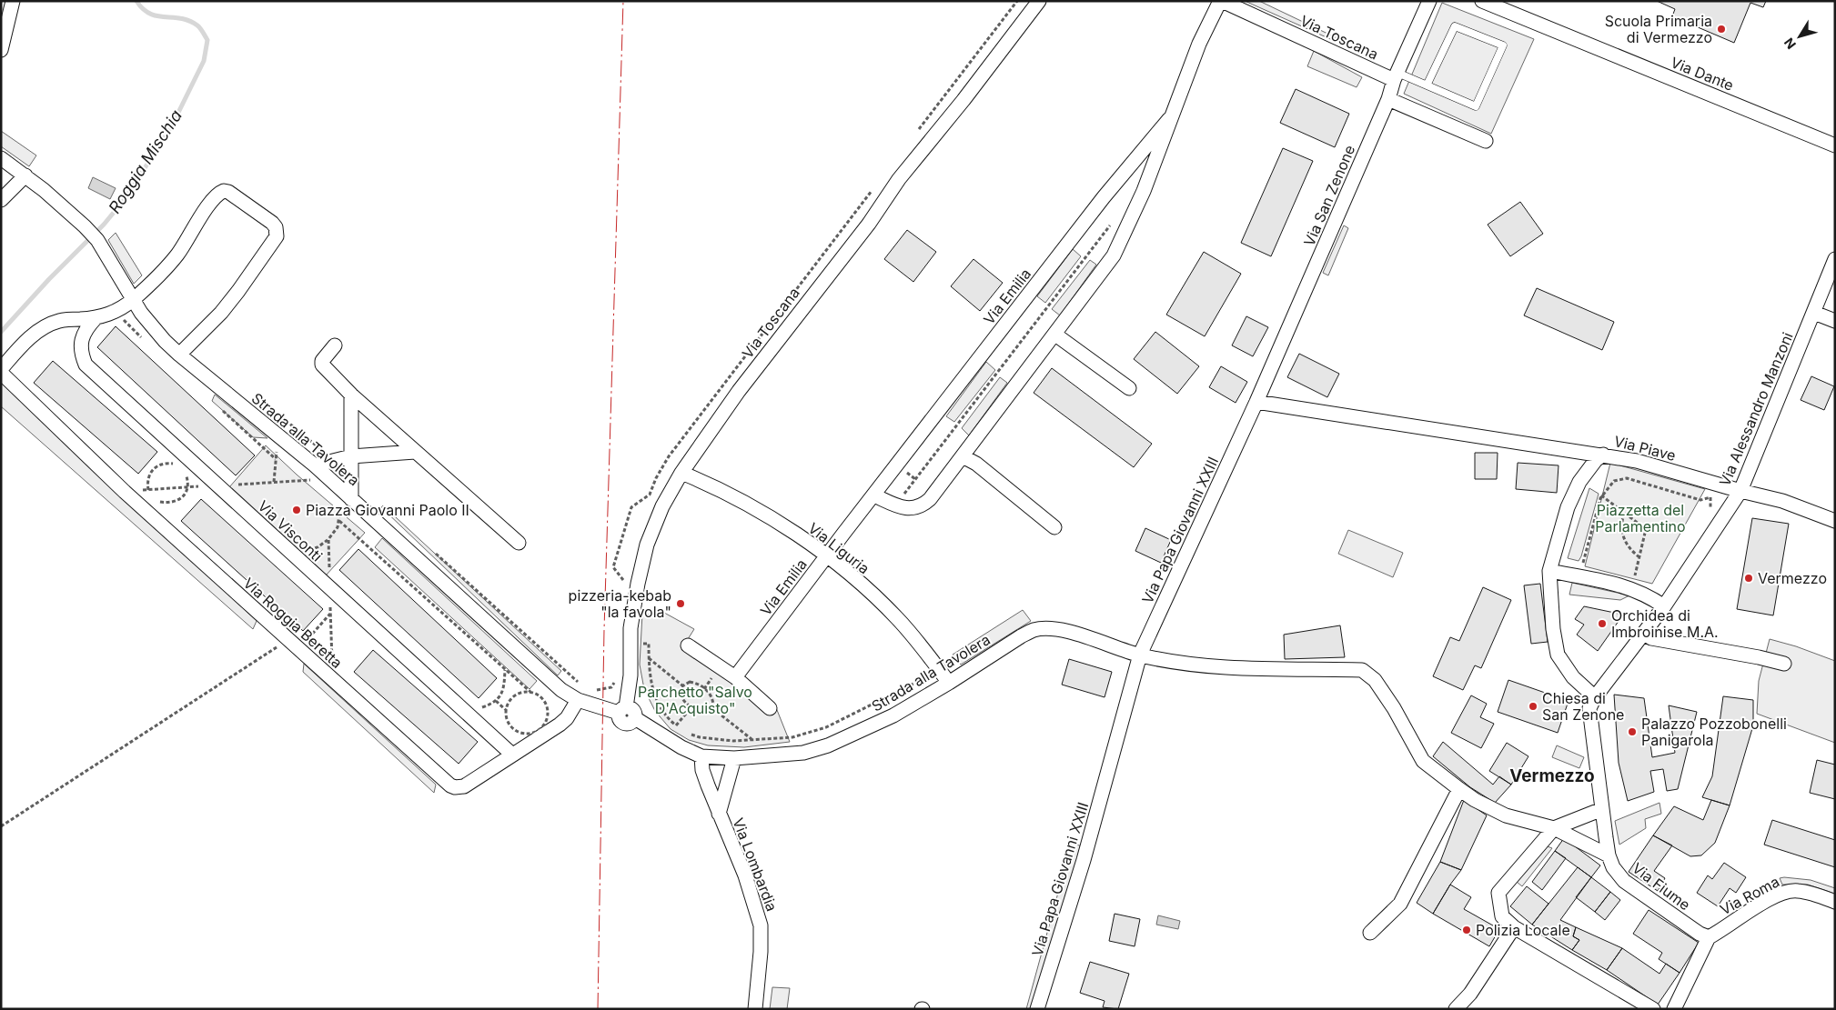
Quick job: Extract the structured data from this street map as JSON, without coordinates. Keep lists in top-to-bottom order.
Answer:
{
  "streets": {
    "street": [
      "Via Toscana",
      "Via Dante",
      "Via San Zenone",
      "Via Emilia",
      "Via Alessandro Manzoni",
      "Strada alla Tavolera",
      "Via Piave",
      "Via Papa Giovanni XXIII",
      "Via Visconti",
      "Via Liguria",
      "Via Roggia Beretta",
      "Via Lombardia",
      "Via Fiume",
      "Via Roma"
    ]
  },
  "crossings": [
    ["Via Toscana", "Via San Zenone"],
    ["Via Toscana", "Via Emilia"],
    ["Via Toscana", "Strada alla Tavolera"],
    ["Via Toscana", "Via Liguria"],
    ["Via San Zenone", "Via Papa Giovanni XXIII"],
    ["Via Emilia", "Via Liguria"],
    ["Via Alessandro Manzoni", "Via Piave"],
    ["Strada alla Tavolera", "Via Papa Giovanni XXIII"],
    ["Strada alla Tavolera", "Via Liguria"],
    ["Strada alla Tavolera", "Via Roggia Beretta"],
    ["Strada alla Tavolera", "Via Lombardia"],
    ["Via Visconti", "Via Roggia Beretta"],
    ["Via Fiume", "Via Roma"]
  ],
  "districts": ["Vermezzo"],
  "water": ["Roggia Mischia"],
  "parks": ["Piazzetta del Parlamentino", "Parchetto \"Salvo D'Acquisto\""],
  "places": [
    "Scuola Primaria di Vermezzo",
    "Piazza Giovanni Paolo II",
    "Vermezzo",
    "pizzeria-kebab \"la favola\"",
    "Orchidea di Imbroinise M.A.",
    "Chiesa di San Zenone",
    "Palazzo Pozzobonelli Panigarola",
    "Polizia Locale"
  ],
  "north": "bottom left"
}
